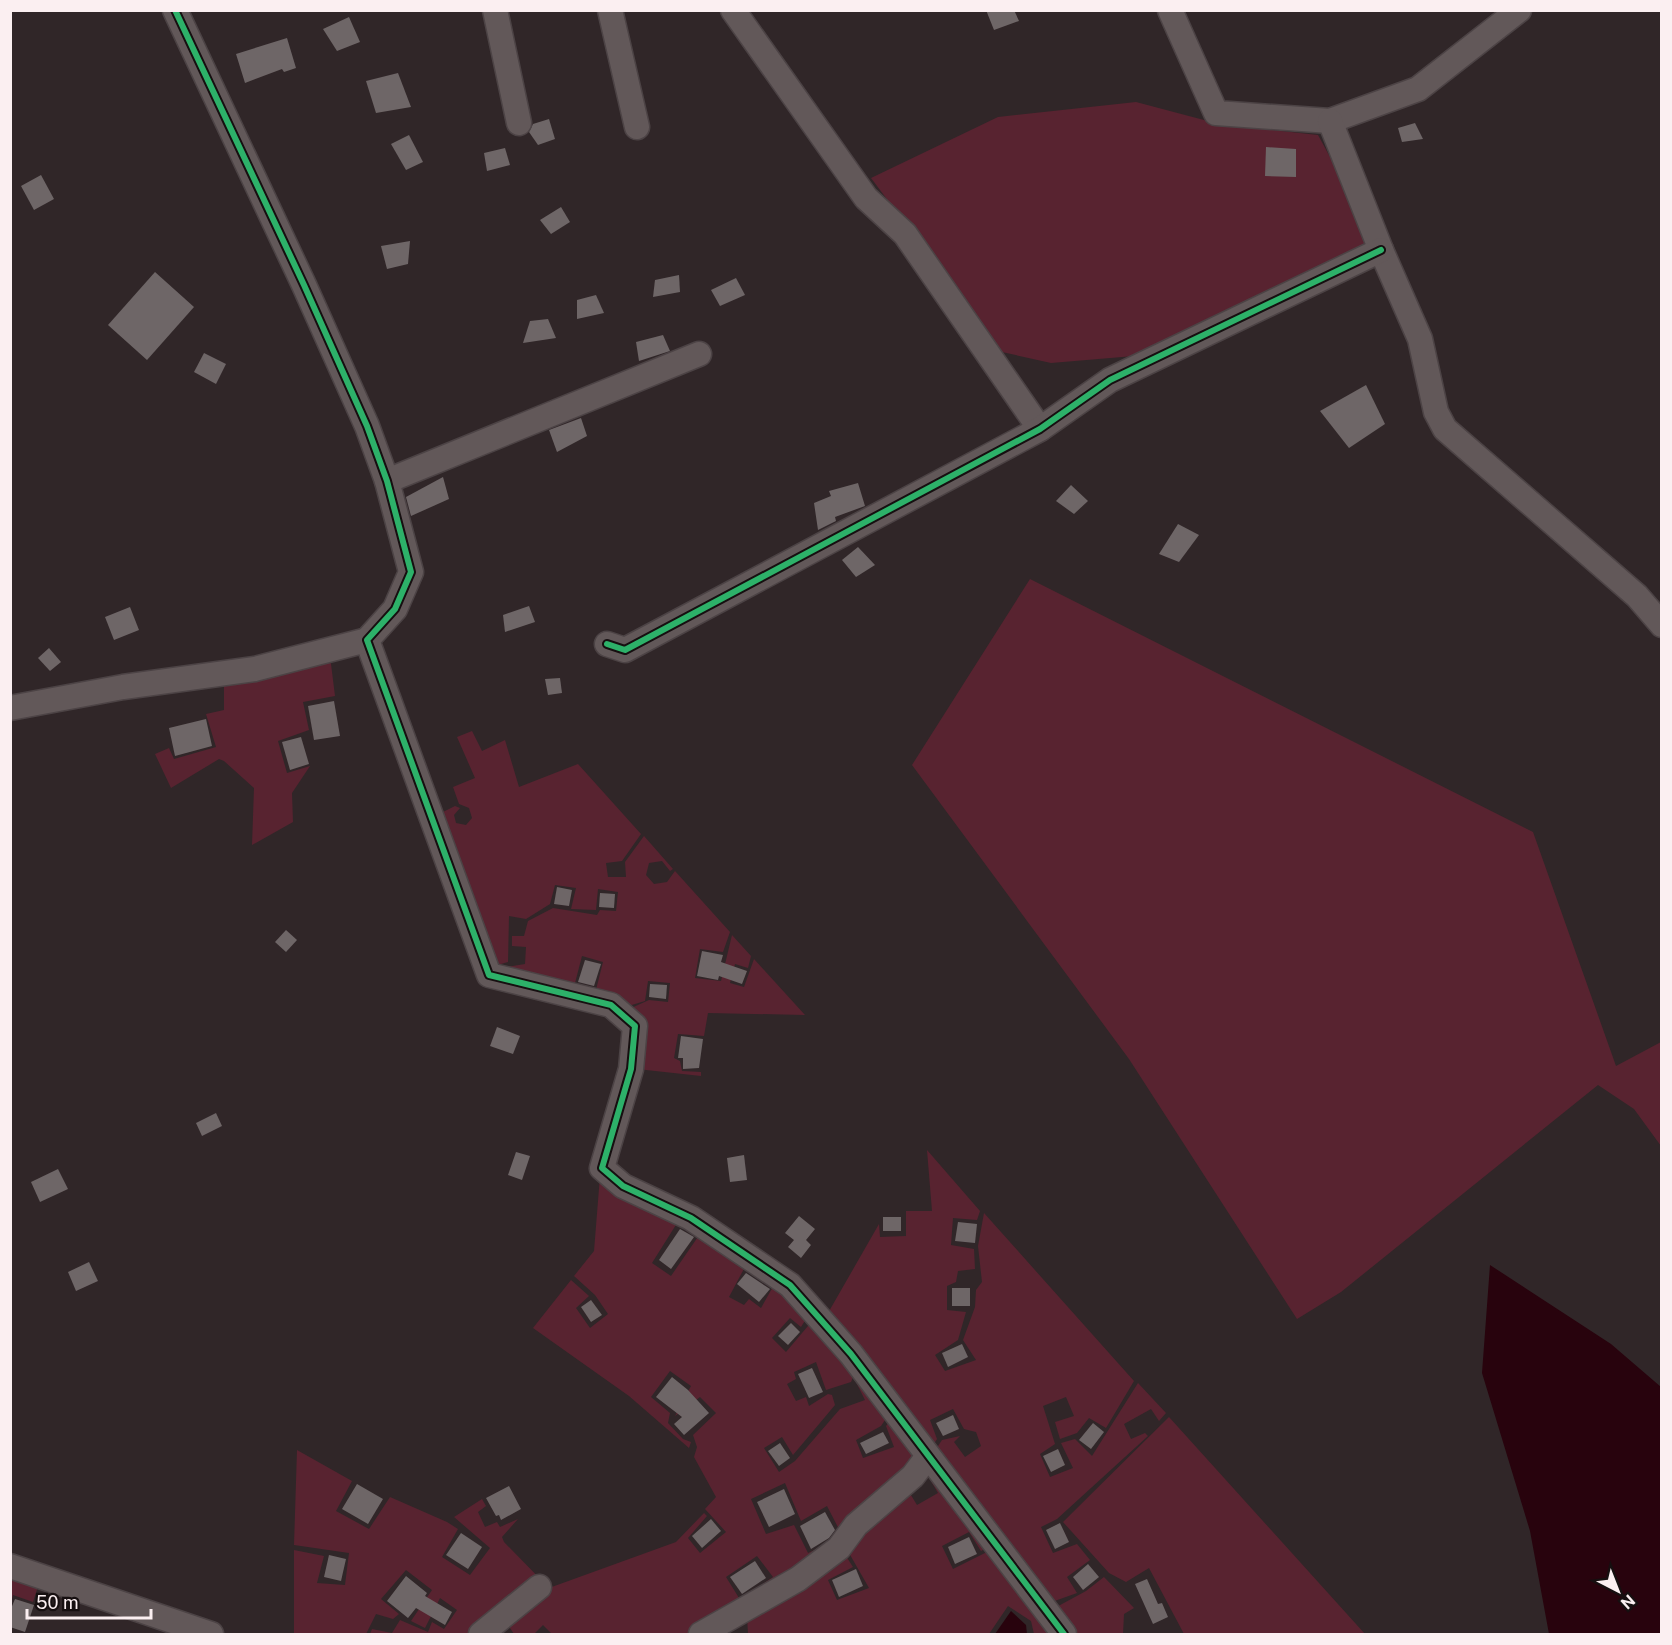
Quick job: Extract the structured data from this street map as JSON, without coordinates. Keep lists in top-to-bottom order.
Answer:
{
  "scale_bar": "50 m",
  "north": "bottom right"
}
